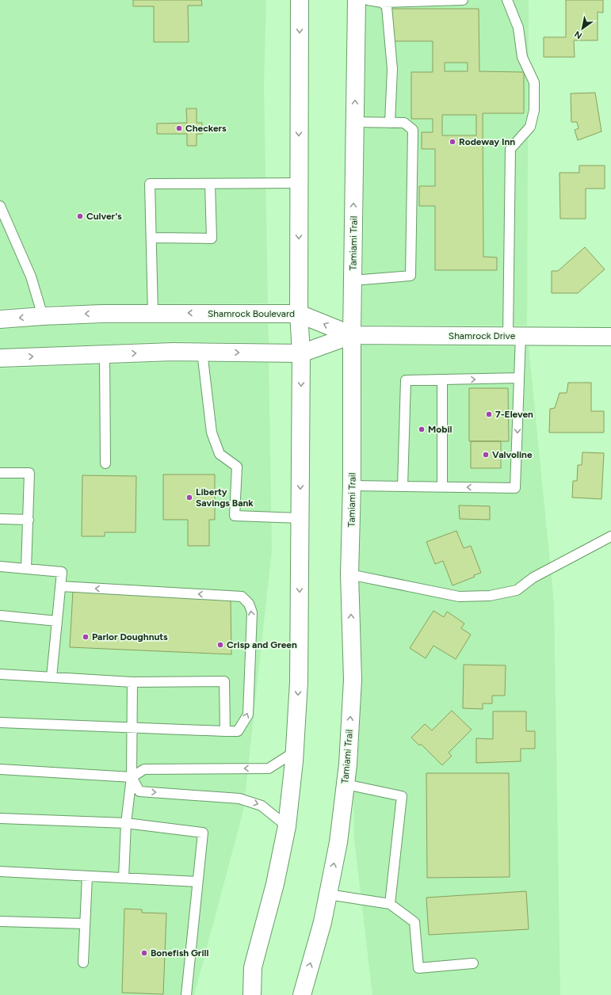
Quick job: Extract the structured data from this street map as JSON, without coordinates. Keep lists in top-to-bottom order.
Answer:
{
  "streets": {
    "main road": ["Tamiami Trail", "Shamrock Boulevard", "Shamrock Drive"]
  },
  "crossings": [
    ["Tamiami Trail", "Shamrock Boulevard"],
    ["Tamiami Trail", "Shamrock Drive"],
    ["Shamrock Boulevard", "Shamrock Drive"]
  ],
  "places": [
    "Checkers",
    "Rodeway Inn",
    "Culver's",
    "7-Eleven",
    "Mobil",
    "Valvoline",
    "Liberty Savings Bank",
    "Parlor Doughnuts",
    "Crisp and Green",
    "Bonefish Grill"
  ],
  "north": "bottom left"
}
